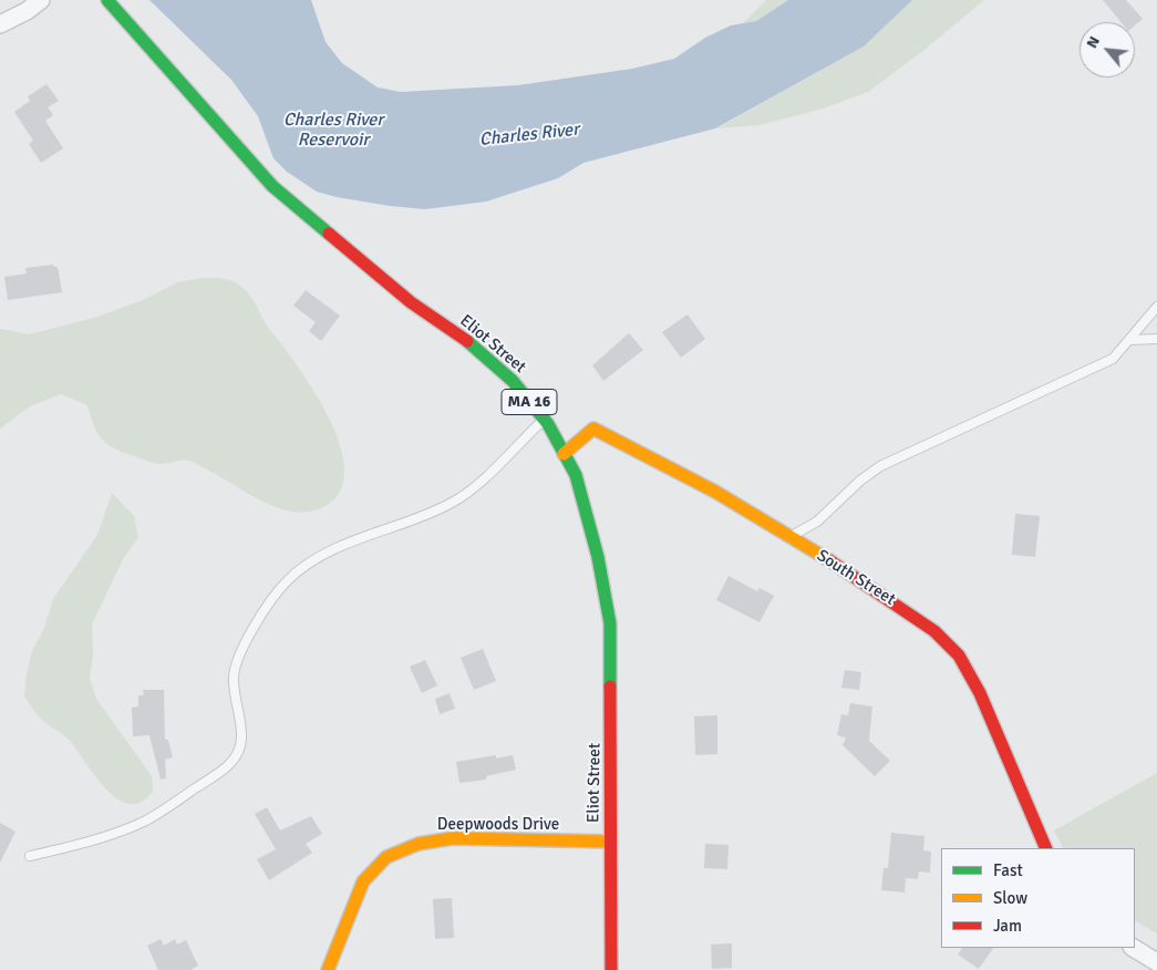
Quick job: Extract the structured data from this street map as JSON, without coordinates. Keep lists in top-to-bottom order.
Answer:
{
  "streets": {
    "main road": [
      "Eliot Street",
      "MA 16",
      "South Street",
      "Deepwoods Drive"
    ]
  },
  "crossings": [
    ["Eliot Street", "South Street"],
    ["Eliot Street", "Deepwoods Drive"]
  ],
  "water": ["Charles River Reservoir", "Charles River"],
  "legend": ["Fast", "Slow", "Jam"],
  "north": "top left"
}
